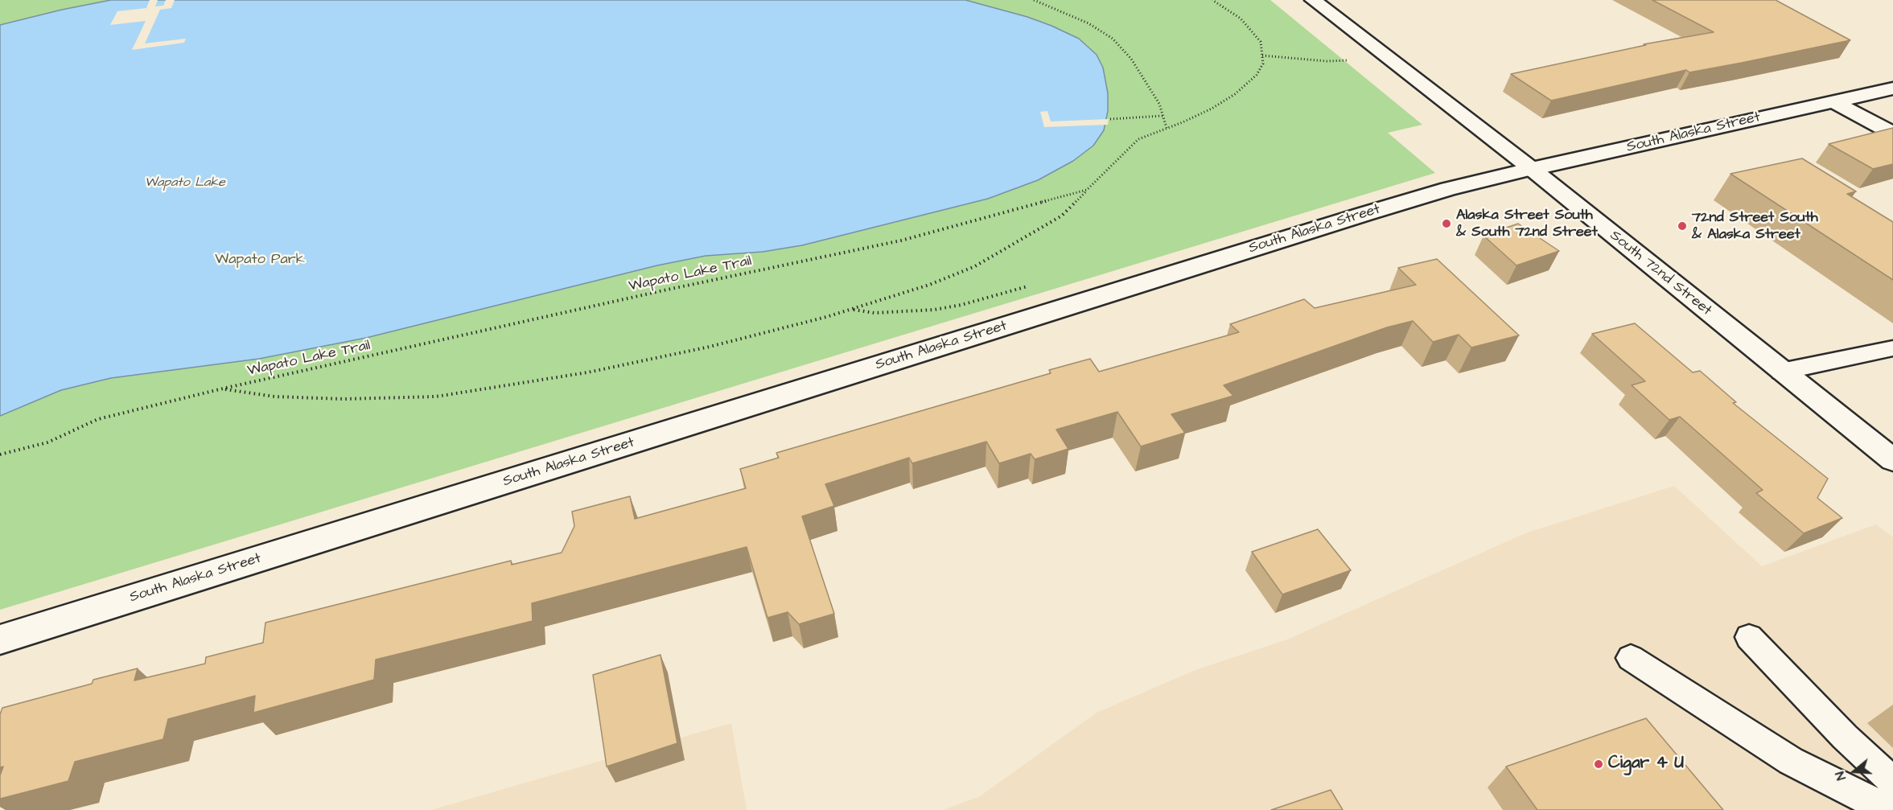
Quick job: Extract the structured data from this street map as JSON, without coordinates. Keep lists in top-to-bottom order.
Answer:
{
  "streets": {
    "street": ["South Alaska Street", "South 72nd Street"],
    "path": ["Wapato Lake Trail"]
  },
  "crossings": [
    ["South Alaska Street", "South 72nd Street"]
  ],
  "water": ["Wapato Lake"],
  "parks": ["Wapato Park"],
  "places": ["Alaska Street South & South 72nd Street", "72nd Street South & Alaska Street", "Cigar 4 U"],
  "north": "left"
}
